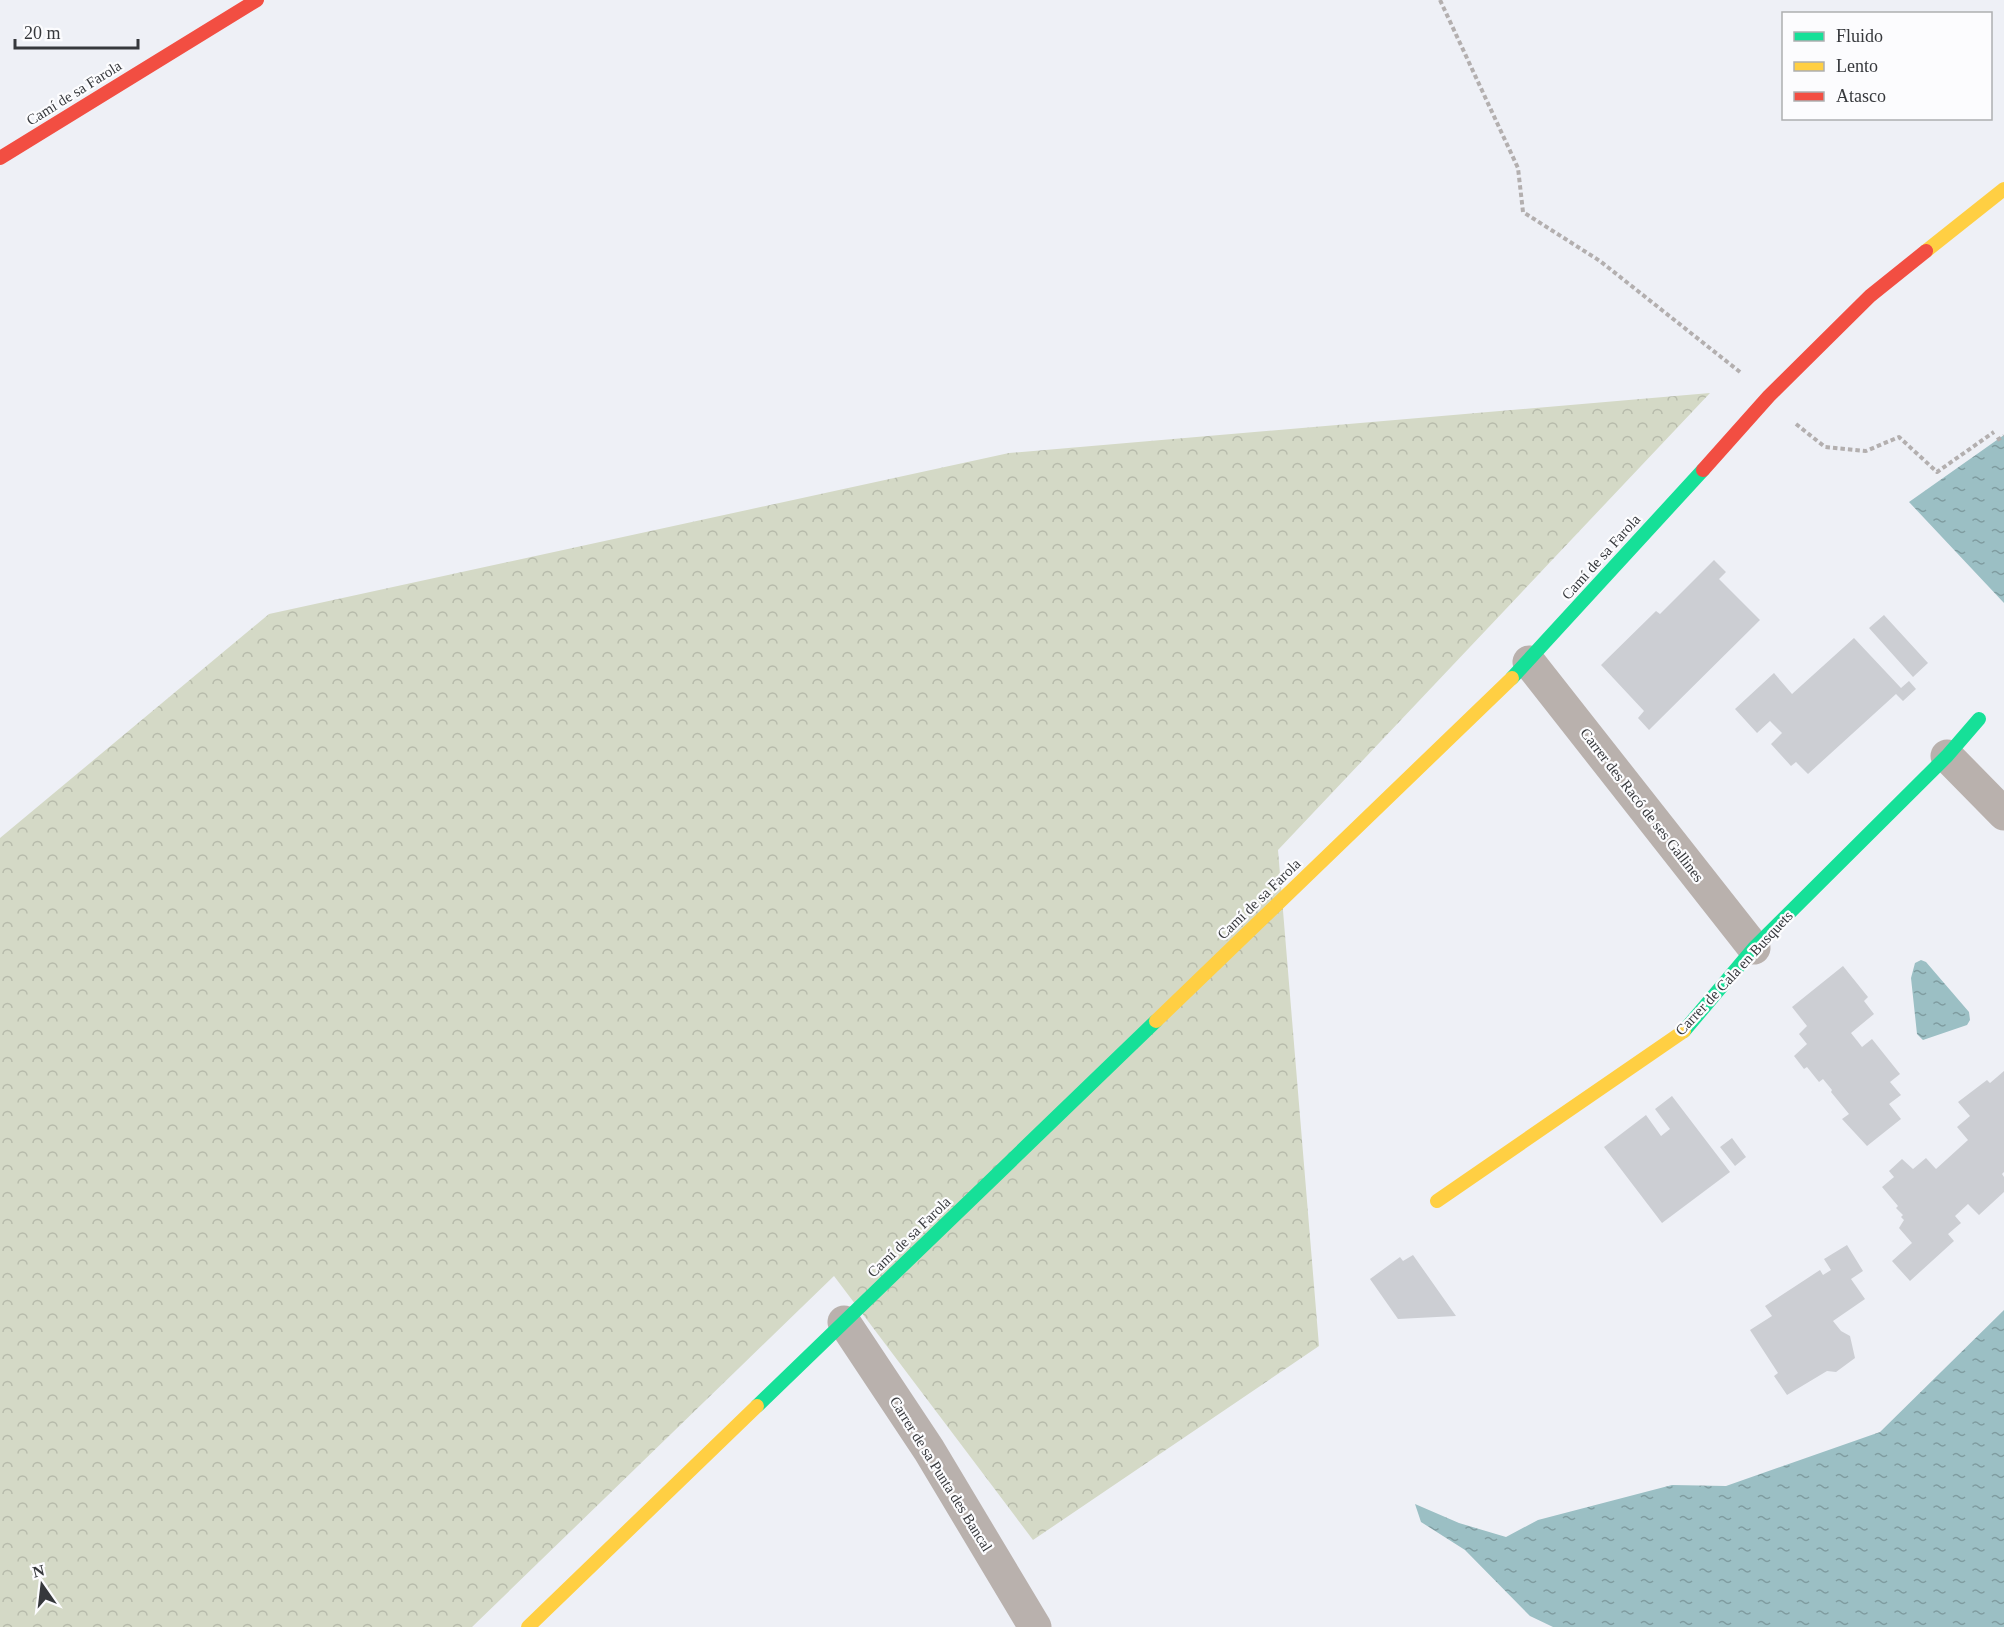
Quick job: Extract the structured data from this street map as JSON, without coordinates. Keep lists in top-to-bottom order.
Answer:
{
  "streets": {
    "street": [
      "Camí de sa Farola",
      "Carrer des Racó de ses Gallines",
      "Carrer de Cala en Busquets",
      "Carrer de sa Punta des Bancal"
    ]
  },
  "crossings": [
    ["Camí de sa Farola", "Carrer des Racó de ses Gallines"],
    ["Camí de sa Farola", "Carrer de sa Punta des Bancal"],
    ["Carrer des Racó de ses Gallines", "Carrer de Cala en Busquets"]
  ],
  "legend": ["Fluido", "Lento", "Atasco"],
  "scale_bar": "20 m",
  "north": "top"
}
